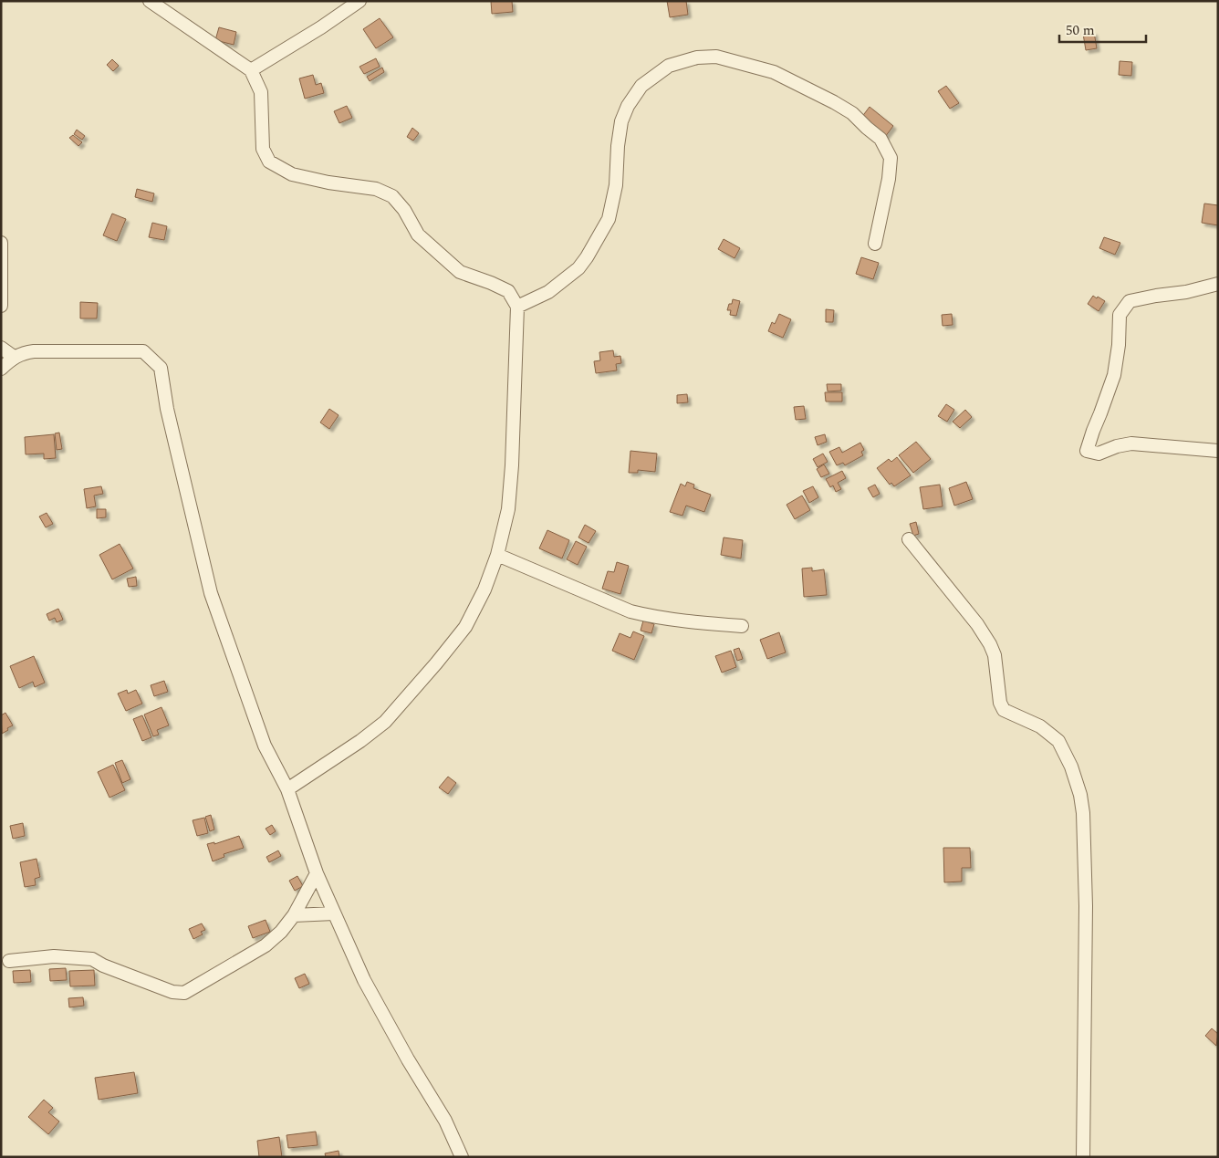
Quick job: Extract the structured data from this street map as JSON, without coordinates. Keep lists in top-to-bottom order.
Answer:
{
  "scale_bar": "50 m"
}
